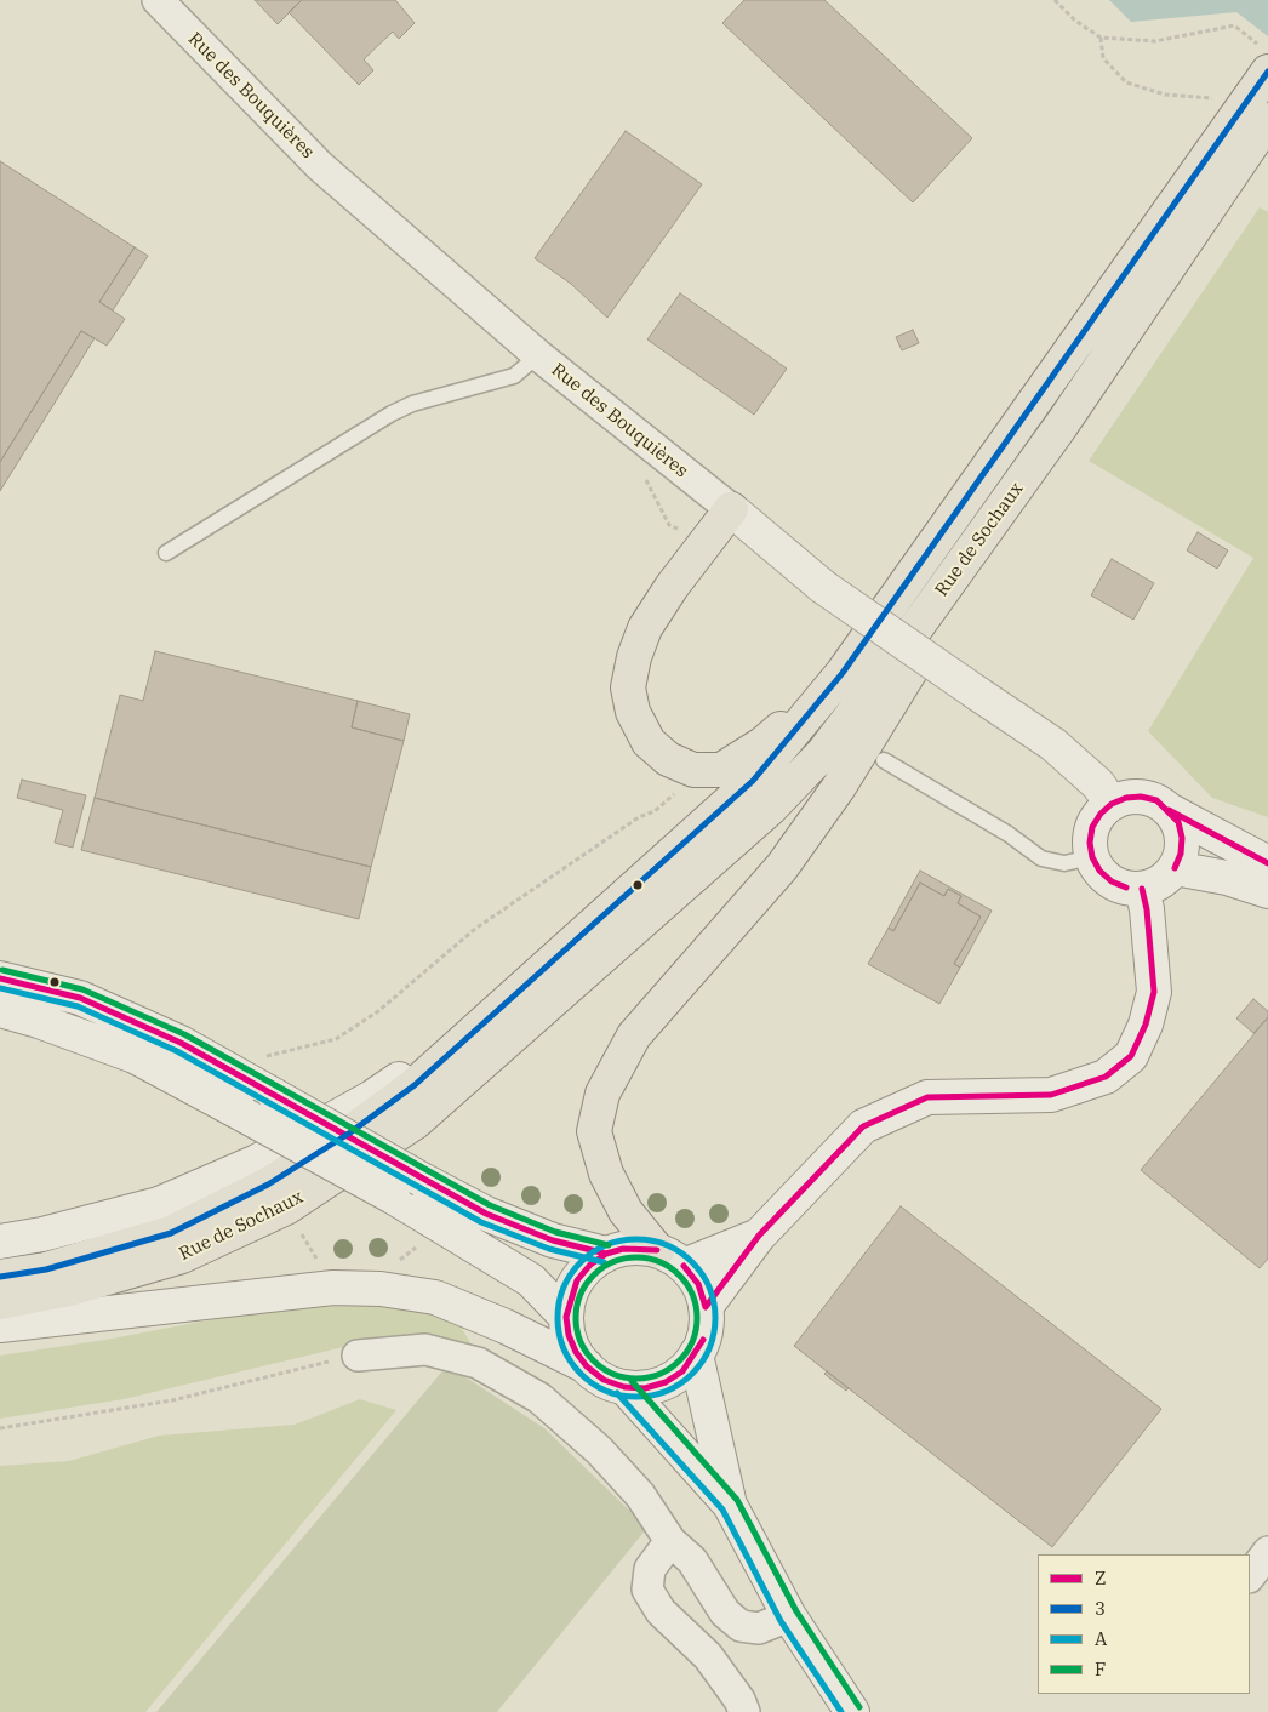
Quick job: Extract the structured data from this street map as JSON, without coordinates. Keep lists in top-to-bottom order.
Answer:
{
  "streets": {
    "main road": ["Rue des Bouquières", "Rue de Sochaux"]
  },
  "lines": [
    "transit line 3",
    "transit line Z",
    "transit line F",
    "transit line A"
  ],
  "legend": [
    "Z",
    "3",
    "A",
    "F"
  ]
}
